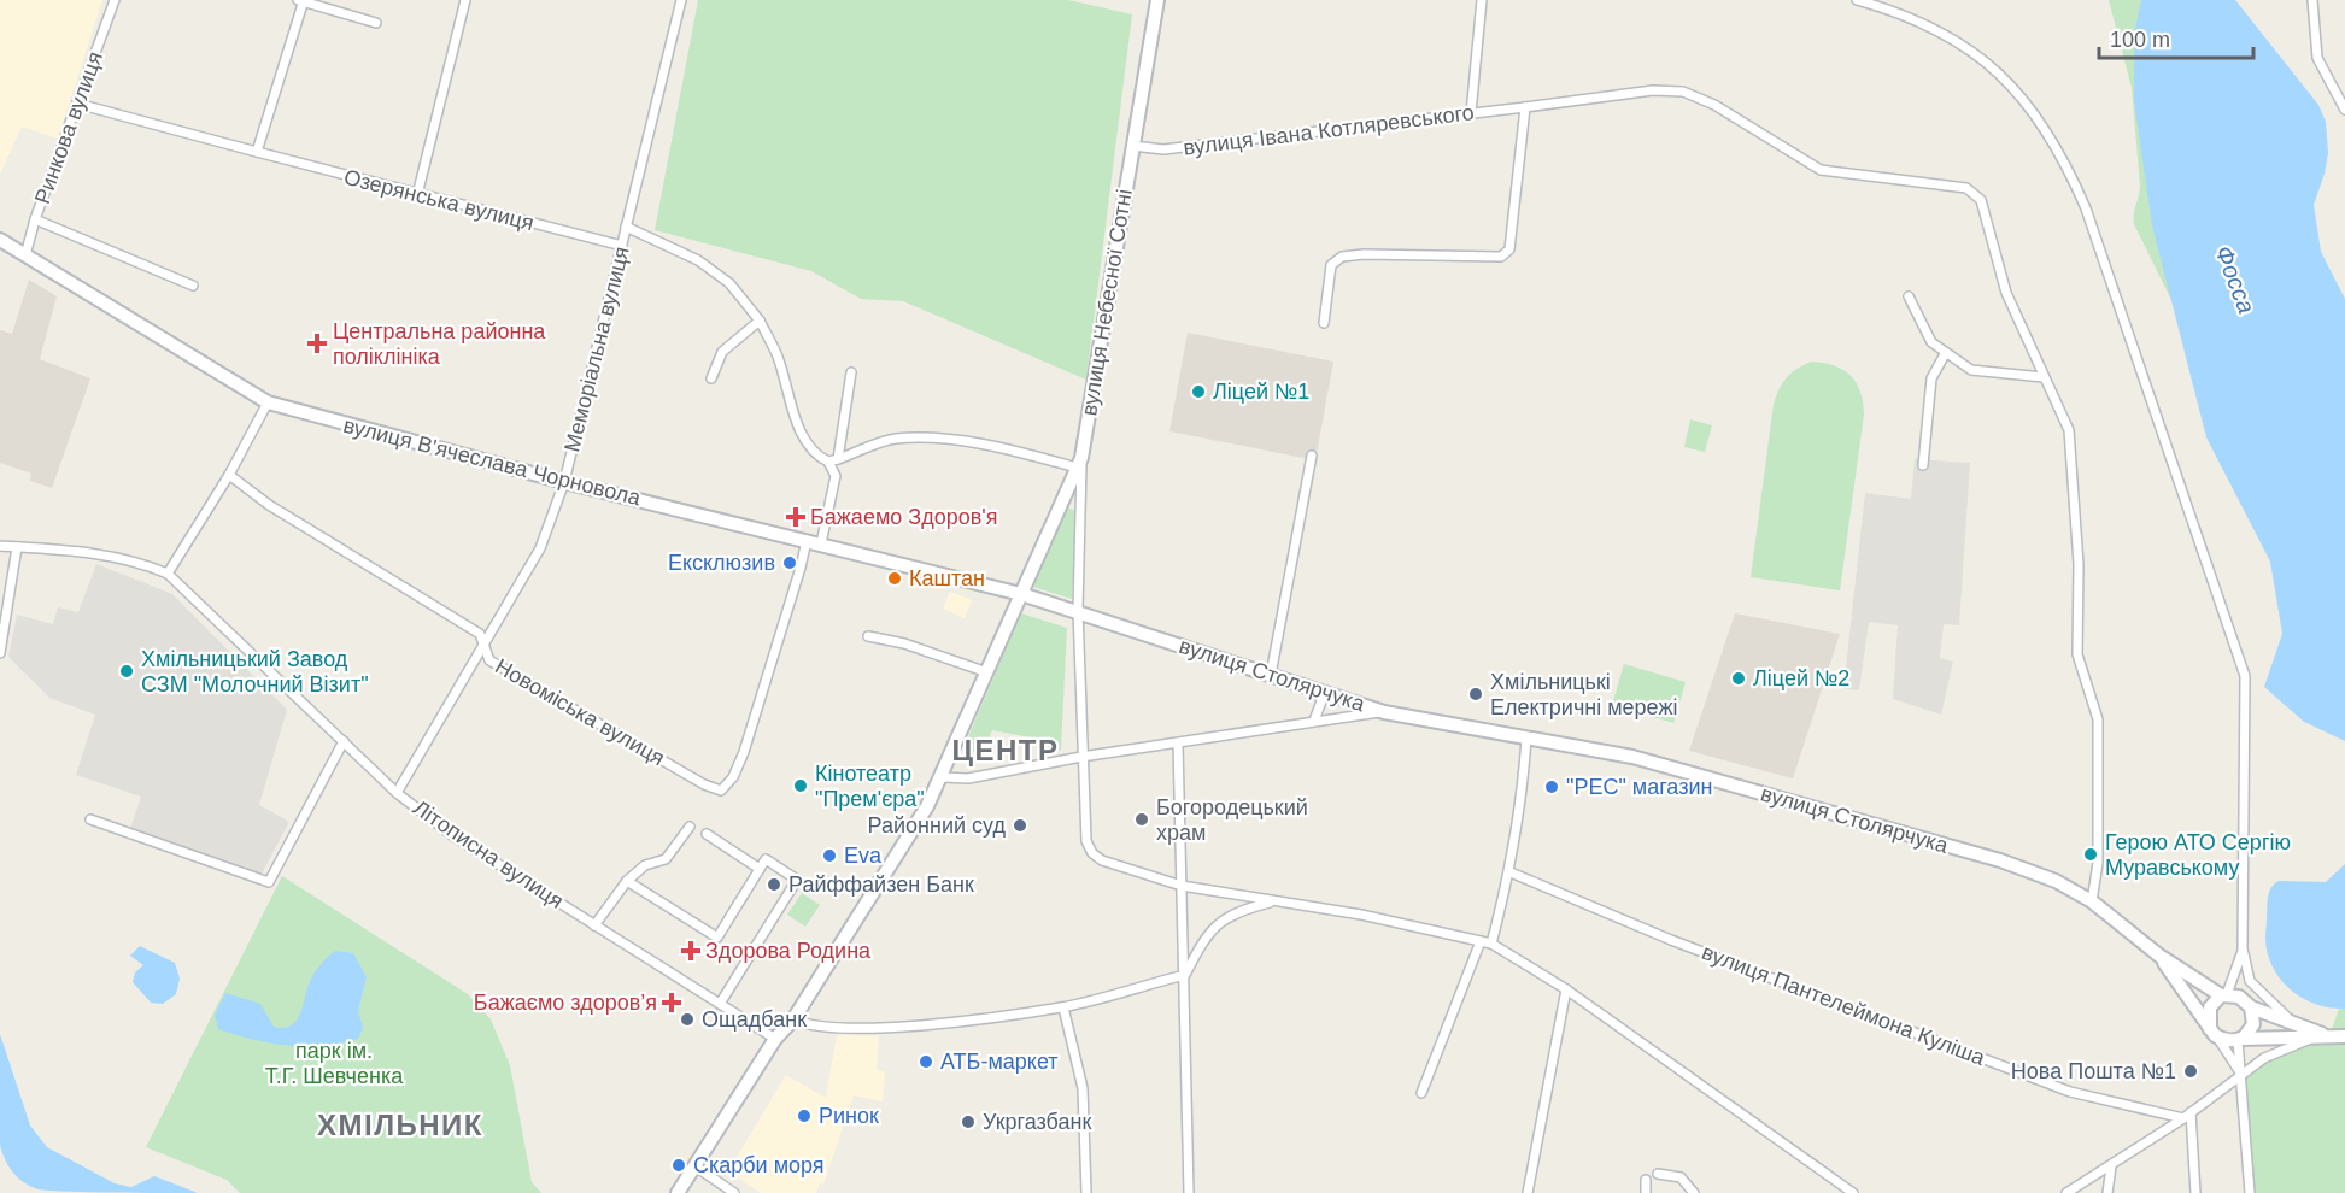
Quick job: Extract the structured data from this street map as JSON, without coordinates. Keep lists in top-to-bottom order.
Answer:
{
  "streets": {
    "main road": ["вулиця Небесної Сотні", "вулиця В'ячеслава Чорновола", "вулиця Столярчука"],
    "street": [
      "Ринкова вулиця",
      "вулиця Івана Котляревського",
      "Озерянська вулиця",
      "Меморіальна вулиця",
      "Новоміська вулиця",
      "Літописна вулиця",
      "вулиця Пантелеймона Куліша"
    ]
  },
  "crossings": [
    ["Ринкова вулиця", "Озерянська вулиця"],
    ["Ринкова вулиця", "вулиця В'ячеслава Чорновола"],
    ["вулиця Івана Котляревського", "вулиця Небесної Сотні"],
    ["вулиця Івана Котляревського", "вулиця Столярчука"],
    ["Озерянська вулиця", "Меморіальна вулиця"],
    ["вулиця Небесної Сотні", "вулиця В'ячеслава Чорновола"],
    ["вулиця Небесної Сотні", "вулиця Столярчука"],
    ["вулиця Небесної Сотні", "Літописна вулиця"],
    ["Меморіальна вулиця", "вулиця В'ячеслава Чорновола"],
    ["Меморіальна вулиця", "Новоміська вулиця"],
    ["Меморіальна вулиця", "Літописна вулиця"],
    ["вулиця В'ячеслава Чорновола", "вулиця Столярчука"],
    ["вулиця В'ячеслава Чорновола", "Новоміська вулиця"]
  ],
  "districts": ["ЦЕНТР", "ХМІЛЬНИК"],
  "water": ["Фосса"],
  "parks": ["парк ім. Т.Г. Шевченка"],
  "places": {
    "health": [
      "Центральна районна поліклініка",
      "Бажаемо Здоров'я",
      "Здорова Родина",
      "Бажаємо здоров’я"
    ],
    "other": [
      "Ліцей №1",
      "Ексклюзив",
      "Каштан",
      "Хмільницький Завод СЗМ \"Молочний Візит\"",
      "Ліцей №2",
      "Хмільницькі Електричні мережі",
      "Кінотеатр \"Прем'єра\"",
      "\"РЕС\" магазин",
      "Богородецький храм",
      "Районний суд",
      "Герою АТО Сергію Муравському",
      "Eva",
      "Райффайзен Банк",
      "Ощадбанк",
      "АТБ-маркет",
      "Нова Пошта №1",
      "Ринок",
      "Укргазбанк",
      "Скарби моря"
    ]
  },
  "scale_bar": "100 m"
}
